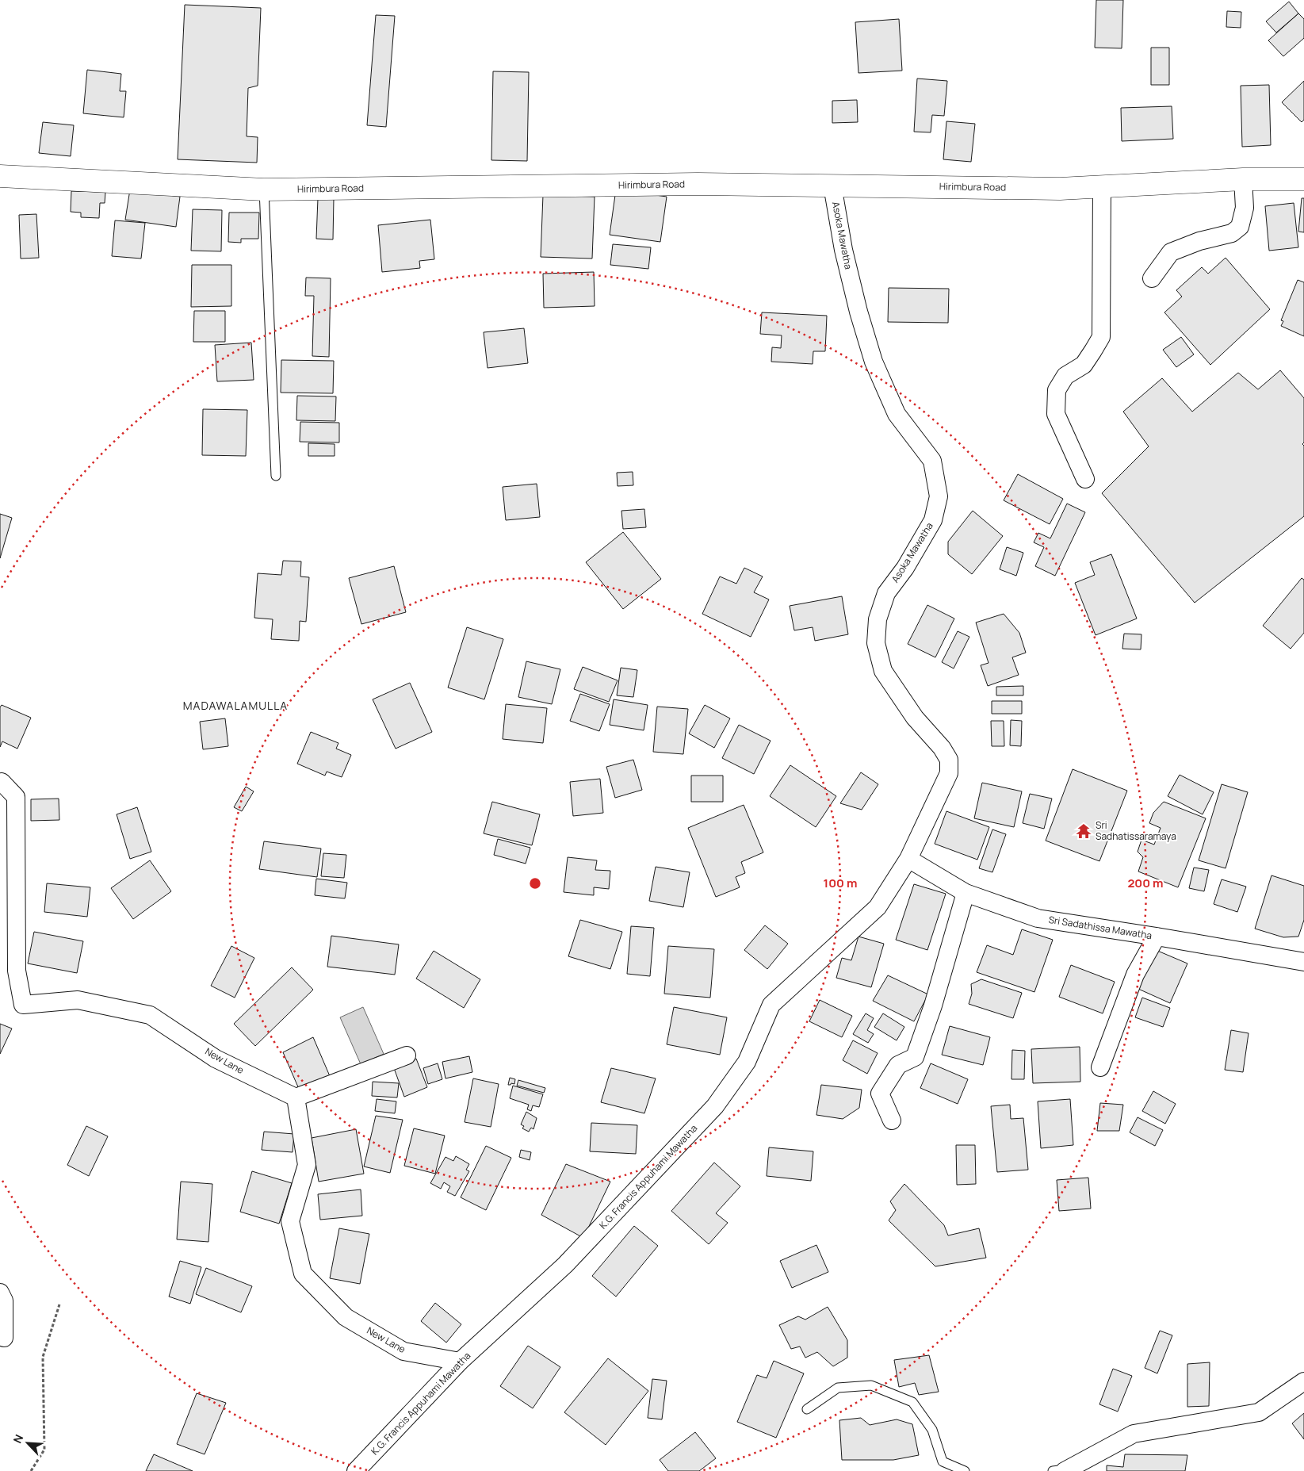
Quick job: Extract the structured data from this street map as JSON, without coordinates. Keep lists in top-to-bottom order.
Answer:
{
  "streets": {
    "main road": ["Hirimbura Road"],
    "street": [
      "Asoka Mawatha",
      "Sri Sadathissa Mawatha",
      "New Lane",
      "K.G. Francis Appuhami Mawatha"
    ]
  },
  "crossings": [
    ["Hirimbura Road", "Asoka Mawatha"],
    ["Asoka Mawatha", "Sri Sadathissa Mawatha"],
    ["Asoka Mawatha", "K.G. Francis Appuhami Mawatha"],
    ["Sri Sadathissa Mawatha", "K.G. Francis Appuhami Mawatha"],
    ["New Lane", "K.G. Francis Appuhami Mawatha"]
  ],
  "districts": ["MADAWALAMULLA"],
  "places": {
    "temple": ["Sri Sadhatissaramaya"]
  },
  "north": "top left",
  "rings": ["100 m", "200 m"]
}
